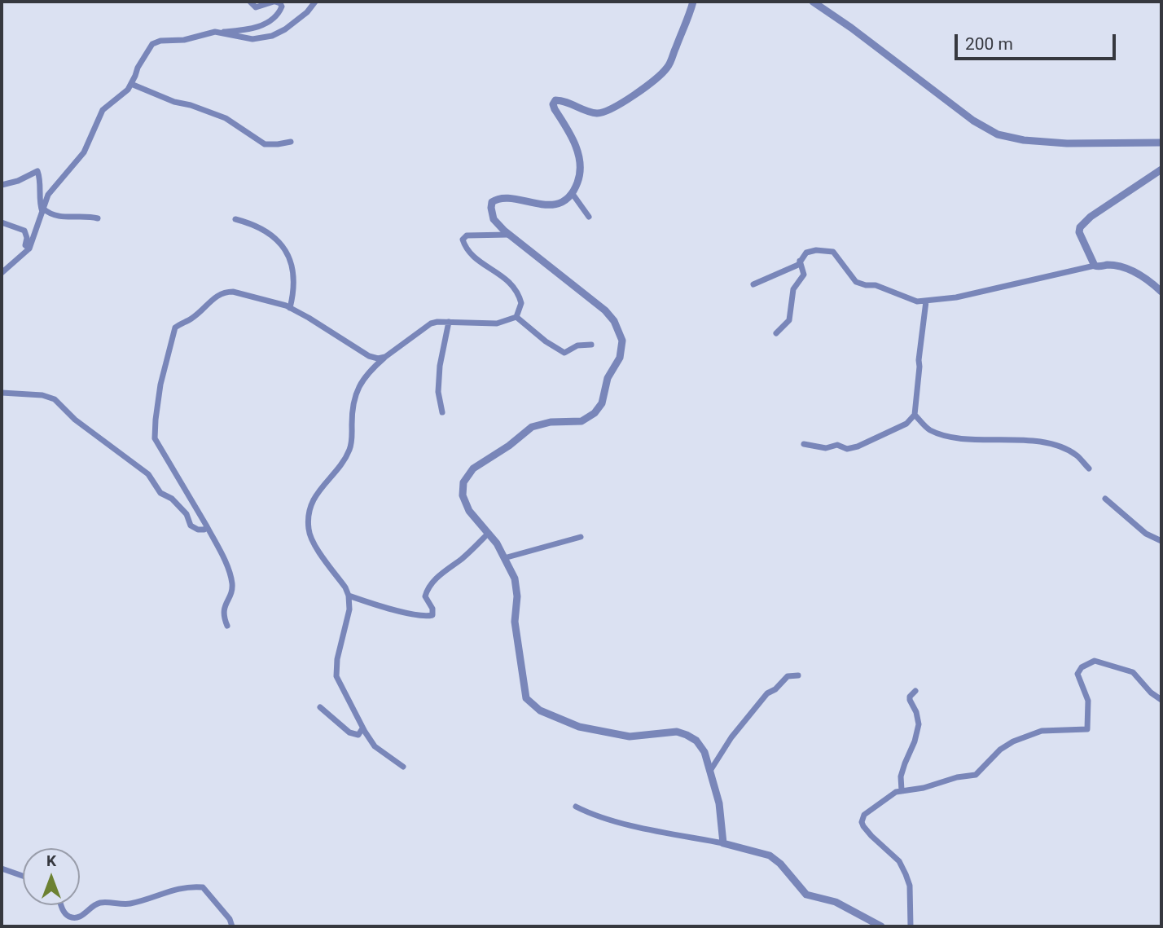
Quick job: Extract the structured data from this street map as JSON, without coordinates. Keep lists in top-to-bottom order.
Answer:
{
  "scale_bar": "200 m",
  "north": "top"
}
